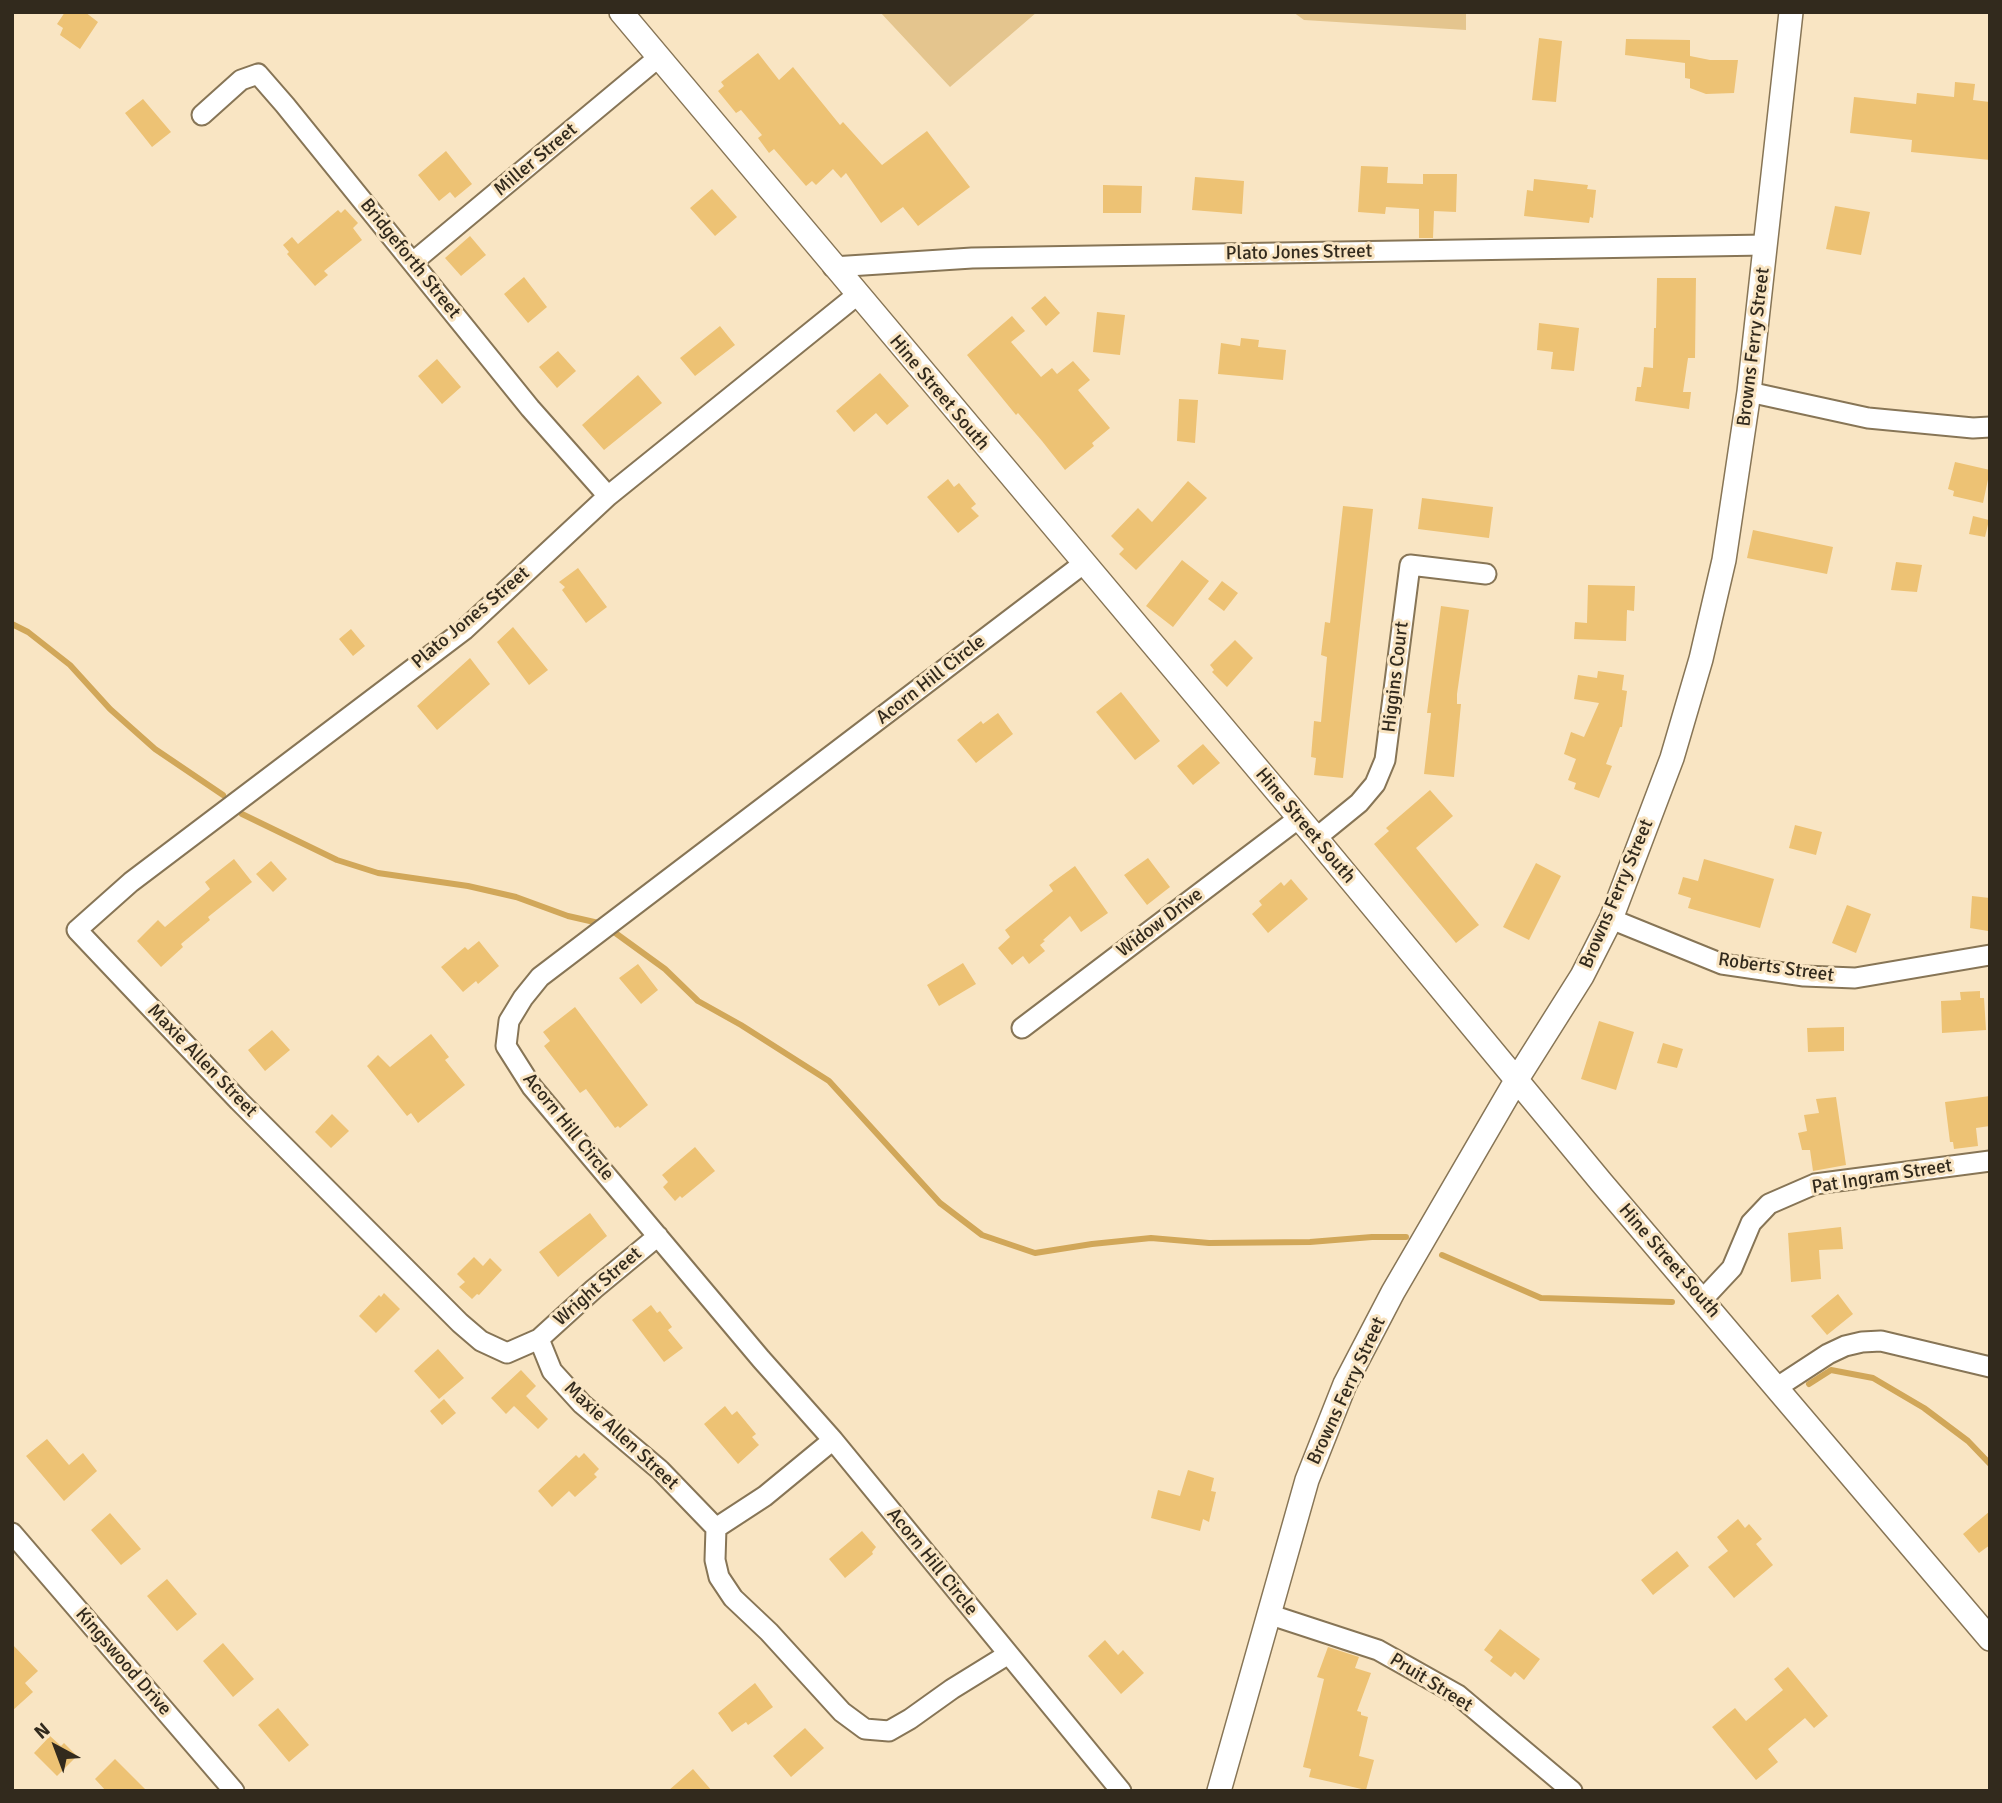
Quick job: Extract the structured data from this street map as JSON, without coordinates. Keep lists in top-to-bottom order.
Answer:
{
  "streets": {
    "street": [
      "Miller Street",
      "Plato Jones Street",
      "Bridgeforth Street",
      "Browns Ferry Street",
      "Hine Street South",
      "Higgins Court",
      "Acorn Hill Circle",
      "Widow Drive",
      "Roberts Street",
      "Maxie Allen Street",
      "Pat Ingram Street",
      "Wright Street",
      "Kingswood Drive",
      "Pruit Street"
    ]
  },
  "crossings": [
    ["Miller Street", "Bridgeforth Street"],
    ["Miller Street", "Hine Street South"],
    ["Plato Jones Street", "Bridgeforth Street"],
    ["Plato Jones Street", "Browns Ferry Street"],
    ["Plato Jones Street", "Hine Street South"],
    ["Plato Jones Street", "Maxie Allen Street"],
    ["Browns Ferry Street", "Hine Street South"],
    ["Browns Ferry Street", "Roberts Street"],
    ["Browns Ferry Street", "Pruit Street"],
    ["Hine Street South", "Higgins Court"],
    ["Hine Street South", "Acorn Hill Circle"],
    ["Hine Street South", "Widow Drive"],
    ["Hine Street South", "Pat Ingram Street"],
    ["Acorn Hill Circle", "Wright Street"],
    ["Maxie Allen Street", "Wright Street"]
  ],
  "north": "top left"
}
